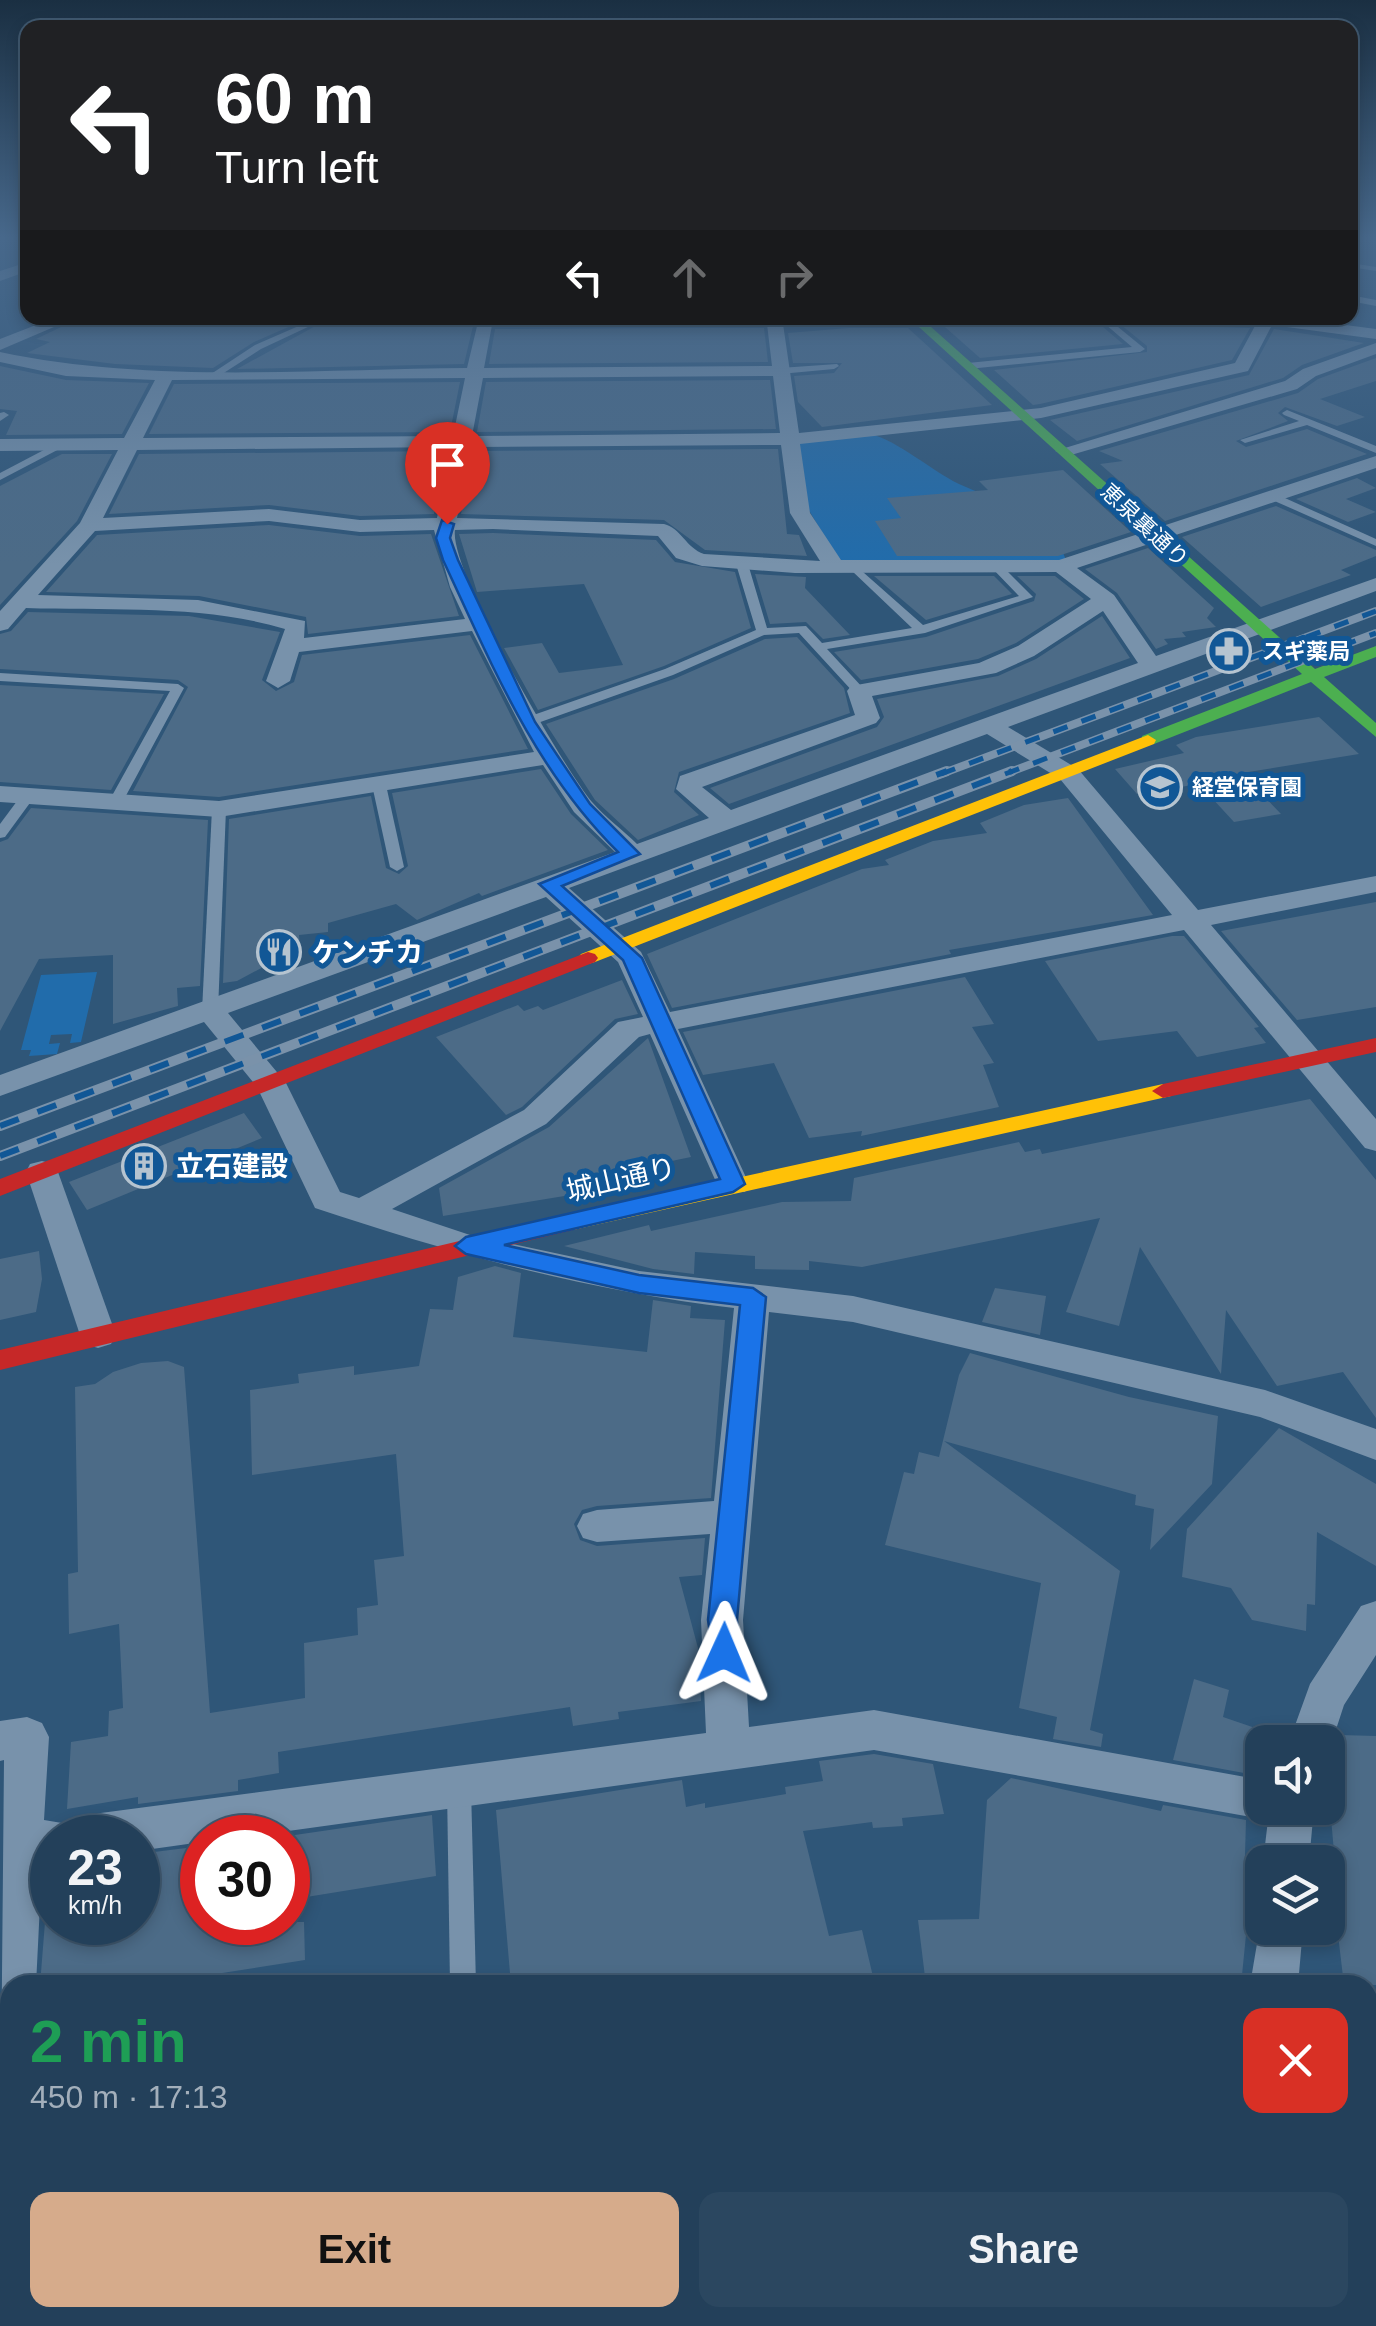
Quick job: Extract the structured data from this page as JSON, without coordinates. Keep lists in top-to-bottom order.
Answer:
{
  "streets": {
    "street": ["恵泉裏通り", "城山通り"]
  },
  "places": {
    "pharmacy": ["スギ薬局"],
    "school or university": ["経堂保育園"],
    "restaurant": ["ケンチカ"],
    "building": ["立石建設"]
  },
  "page": {
    "turn": ["60 m", "Turn left"],
    "speed": "23 km/h",
    "limit": "30",
    "heading": ["2 min", "450 m · 17:13"],
    "buttons": ["Exit", "Share"]
  }
}
